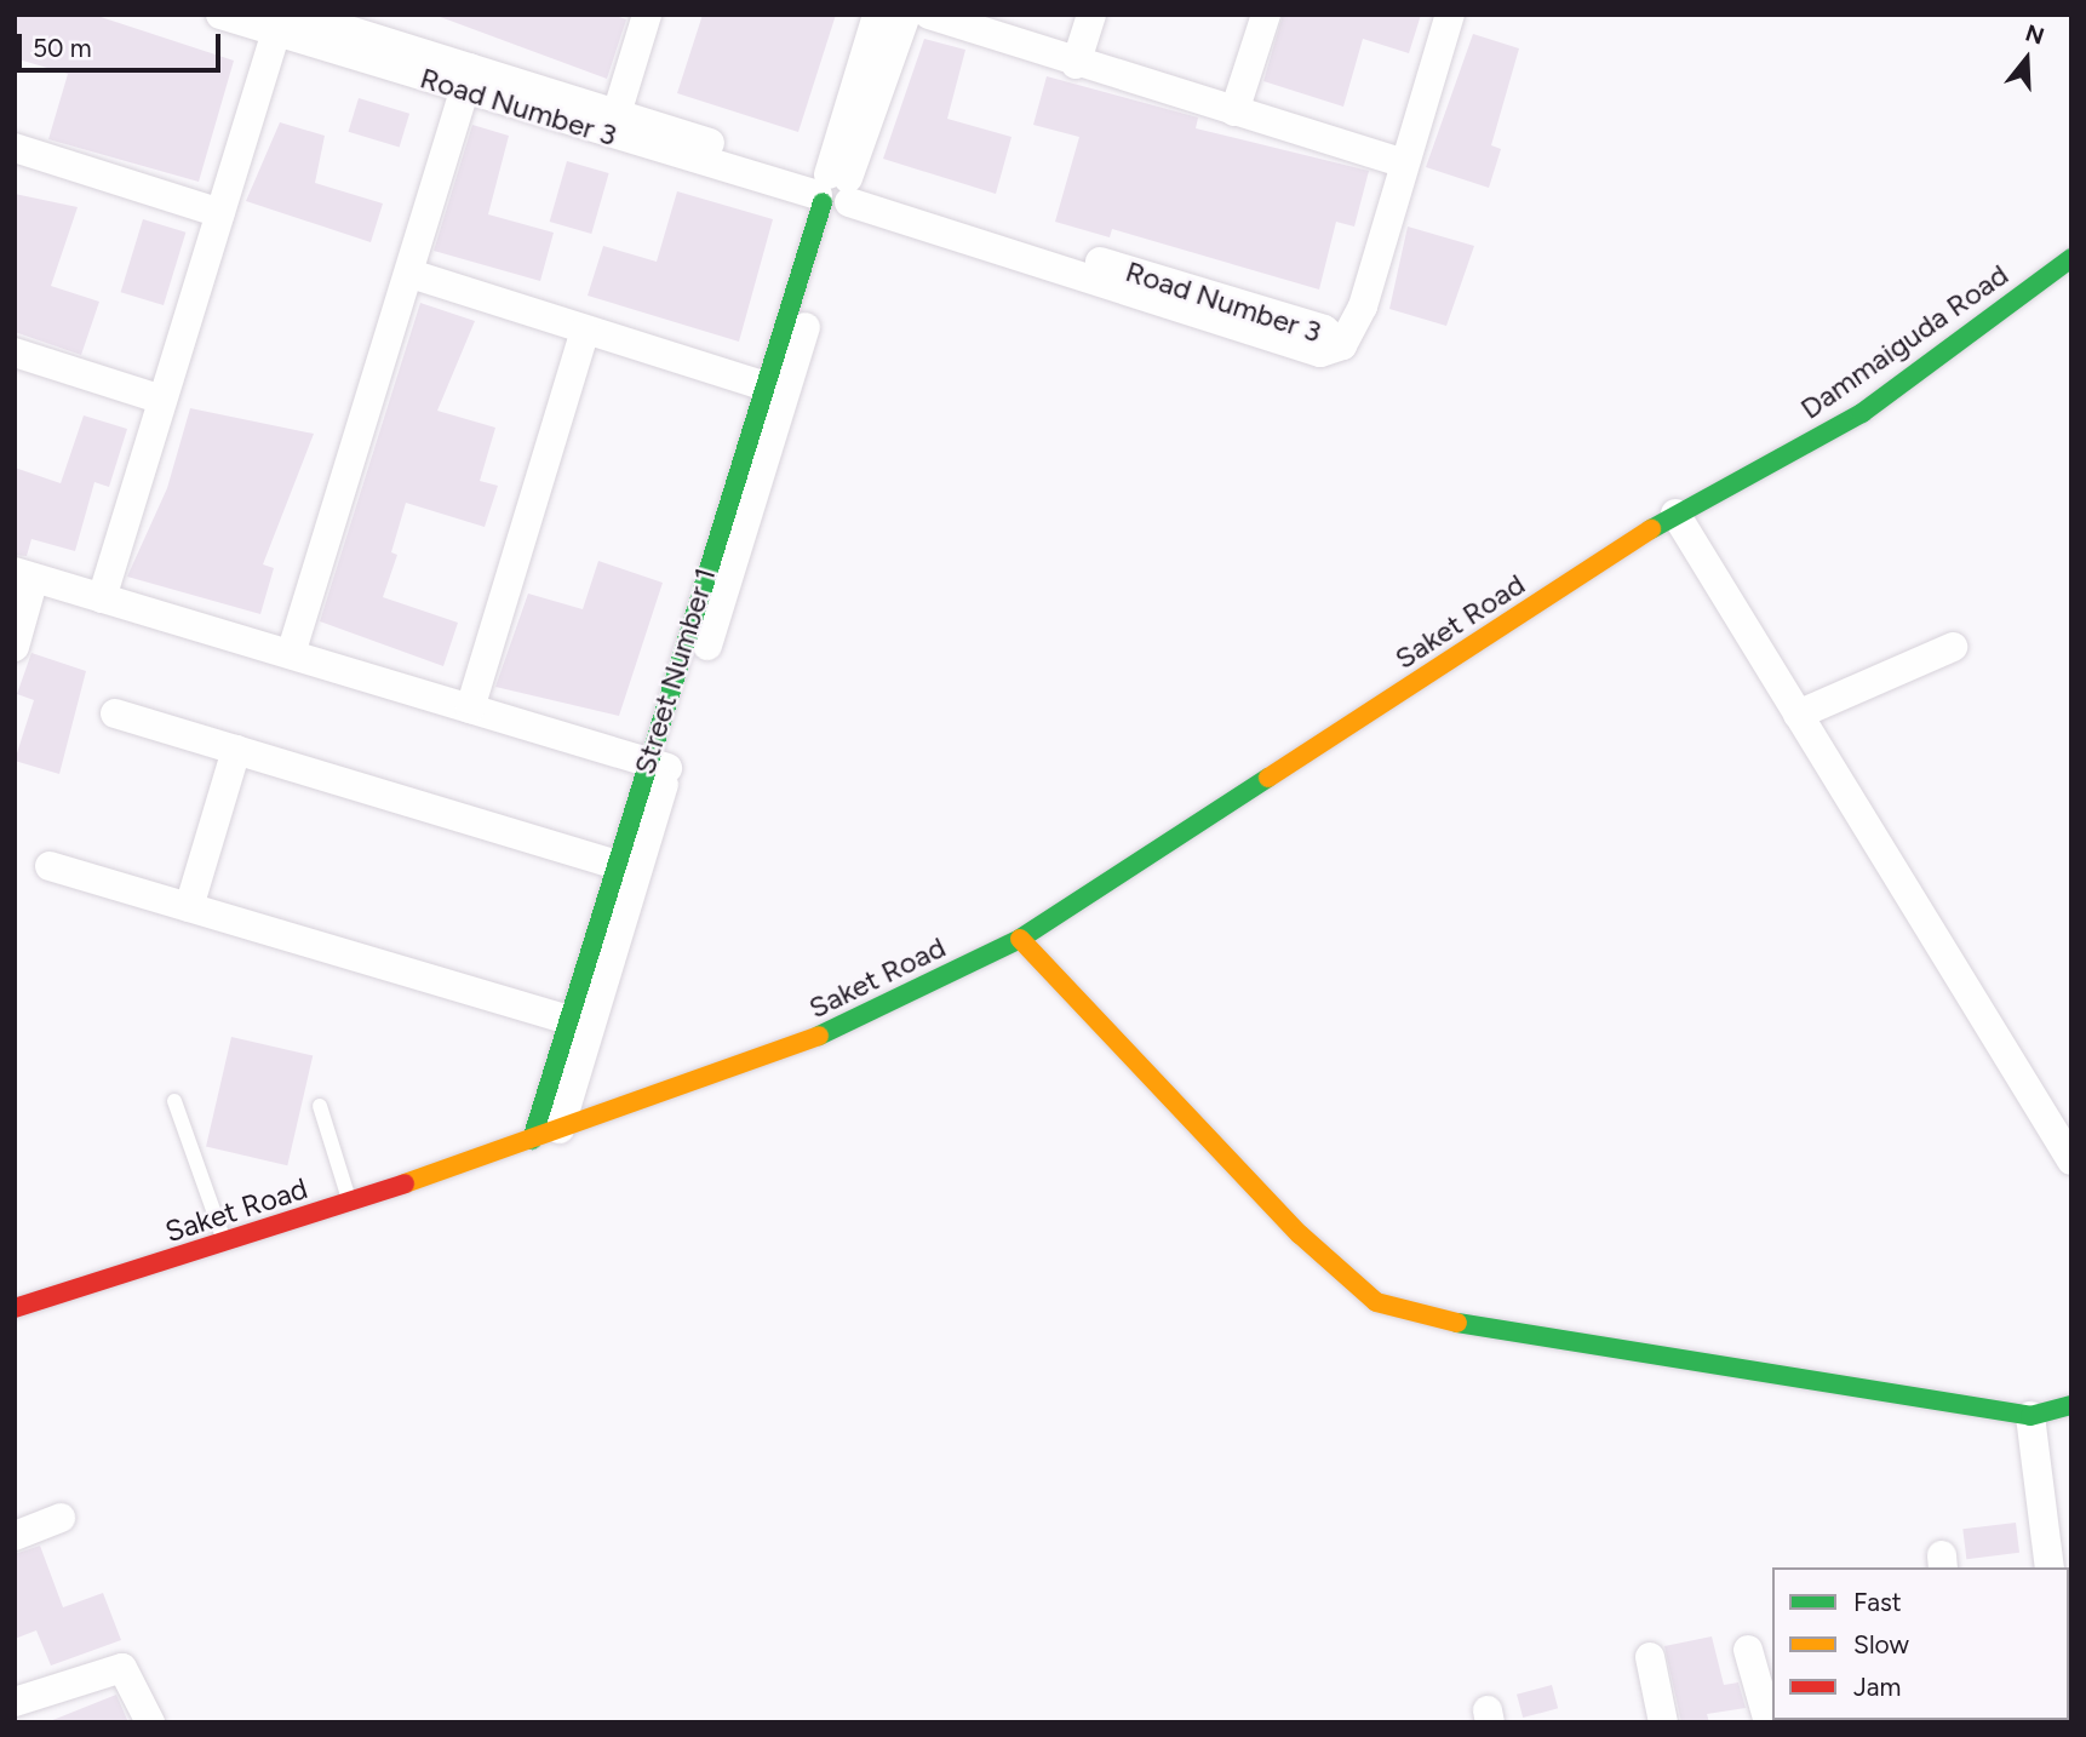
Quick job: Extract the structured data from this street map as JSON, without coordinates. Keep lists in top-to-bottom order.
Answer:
{
  "streets": {
    "street": [
      "Road Number 3",
      "Dammaiguda Road",
      "Saket Road",
      "Street Number 1"
    ]
  },
  "crossings": [
    ["Road Number 3", "Street Number 1"],
    ["Dammaiguda Road", "Saket Road"],
    ["Saket Road", "Street Number 1"]
  ],
  "legend": ["Fast", "Slow", "Jam"],
  "scale_bar": "50 m",
  "north": "top"
}
